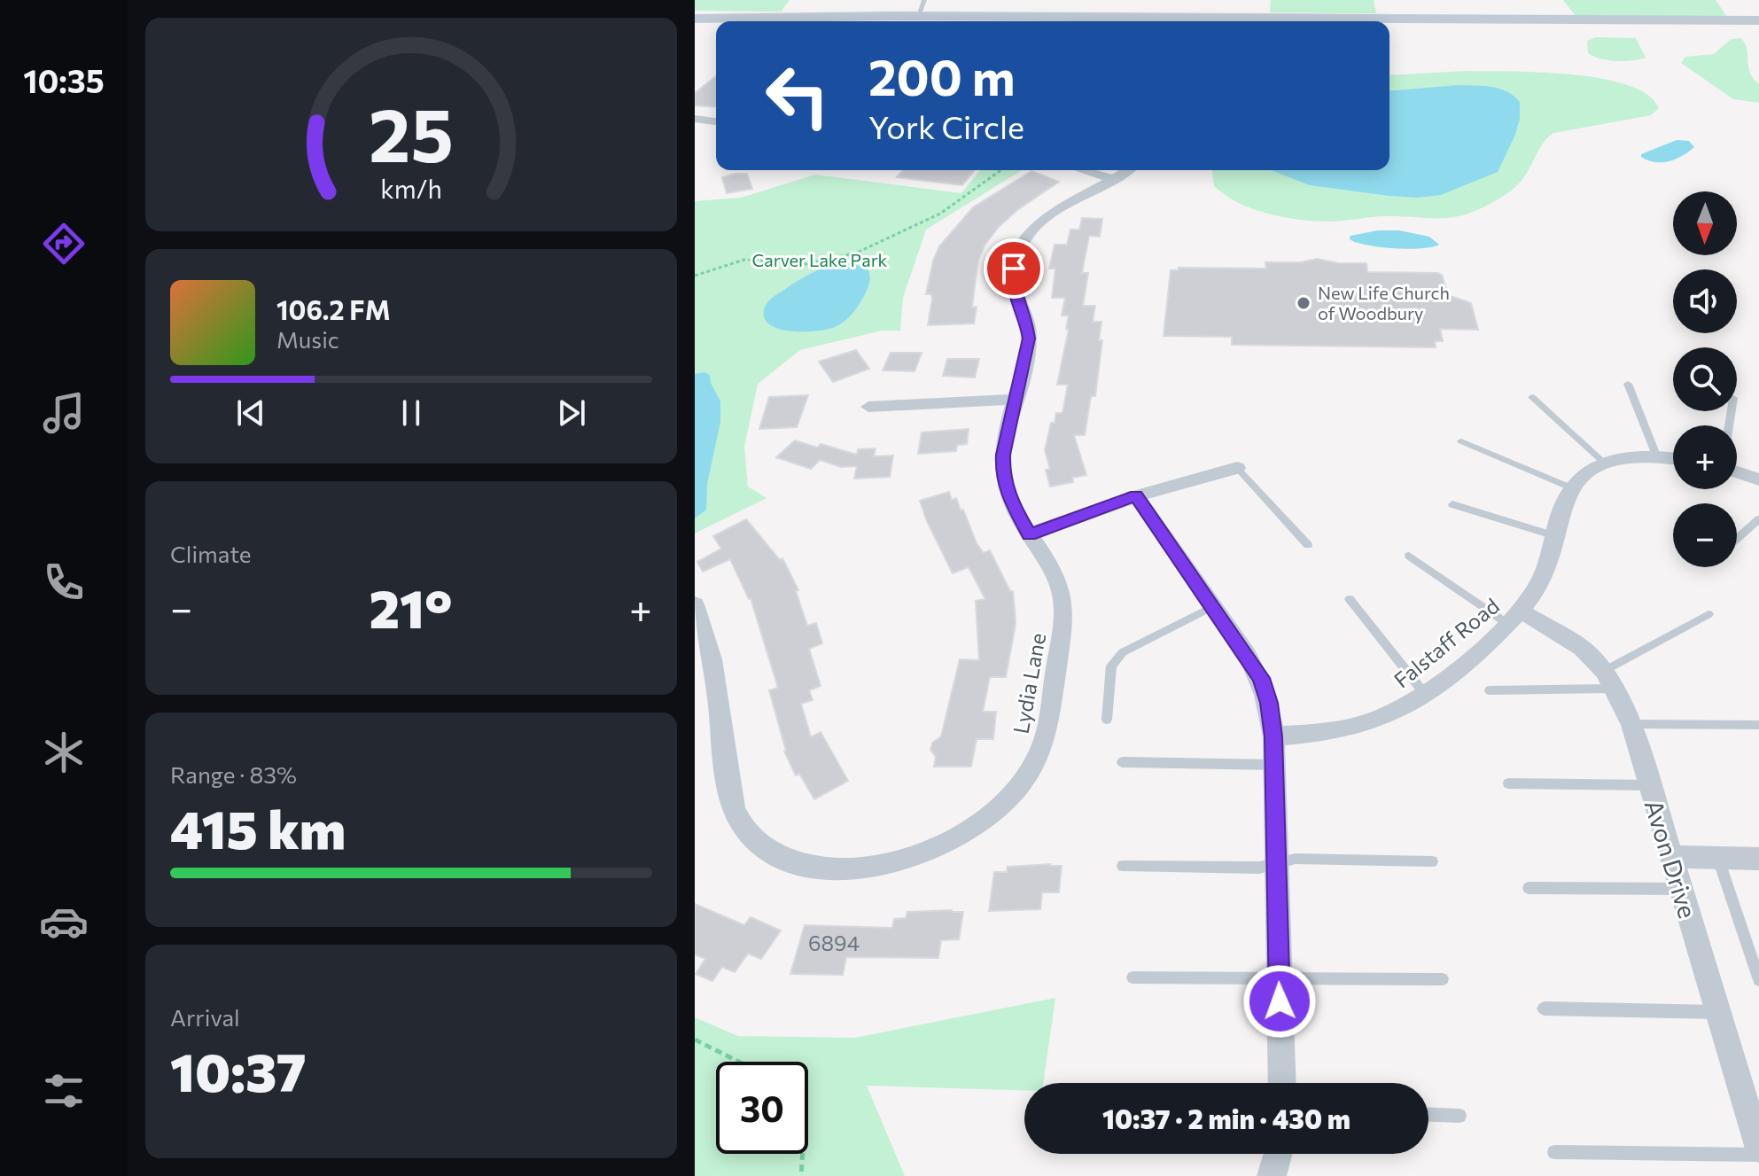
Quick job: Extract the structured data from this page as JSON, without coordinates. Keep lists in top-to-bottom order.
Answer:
{
  "streets": {
    "street": ["Falstaff Road", "Lydia Lane", "Avon Drive"]
  },
  "crossings": [
    ["Falstaff Road", "Avon Drive"]
  ],
  "parks": ["Carver Lake Park"],
  "places": ["New Life Church of Woodbury"],
  "house_numbers": ["6894"],
  "north": "bottom",
  "page": {
    "tabs": "10:35",
    "turn": ["200 m", "York Circle"],
    "map_buttons": ["+", "−"],
    "song": ["106.2 FM", "Music"],
    "tile": [
      "Climate",
      ["Range · 83%", "415 km"],
      ["Arrival", "10:37"]
    ],
    "heat": ["−", "21°", "+"],
    "limit": "30",
    "trip": "10:37 · 2 min · 430 m",
    "gauge": ["25", "km/h"]
  }
}
